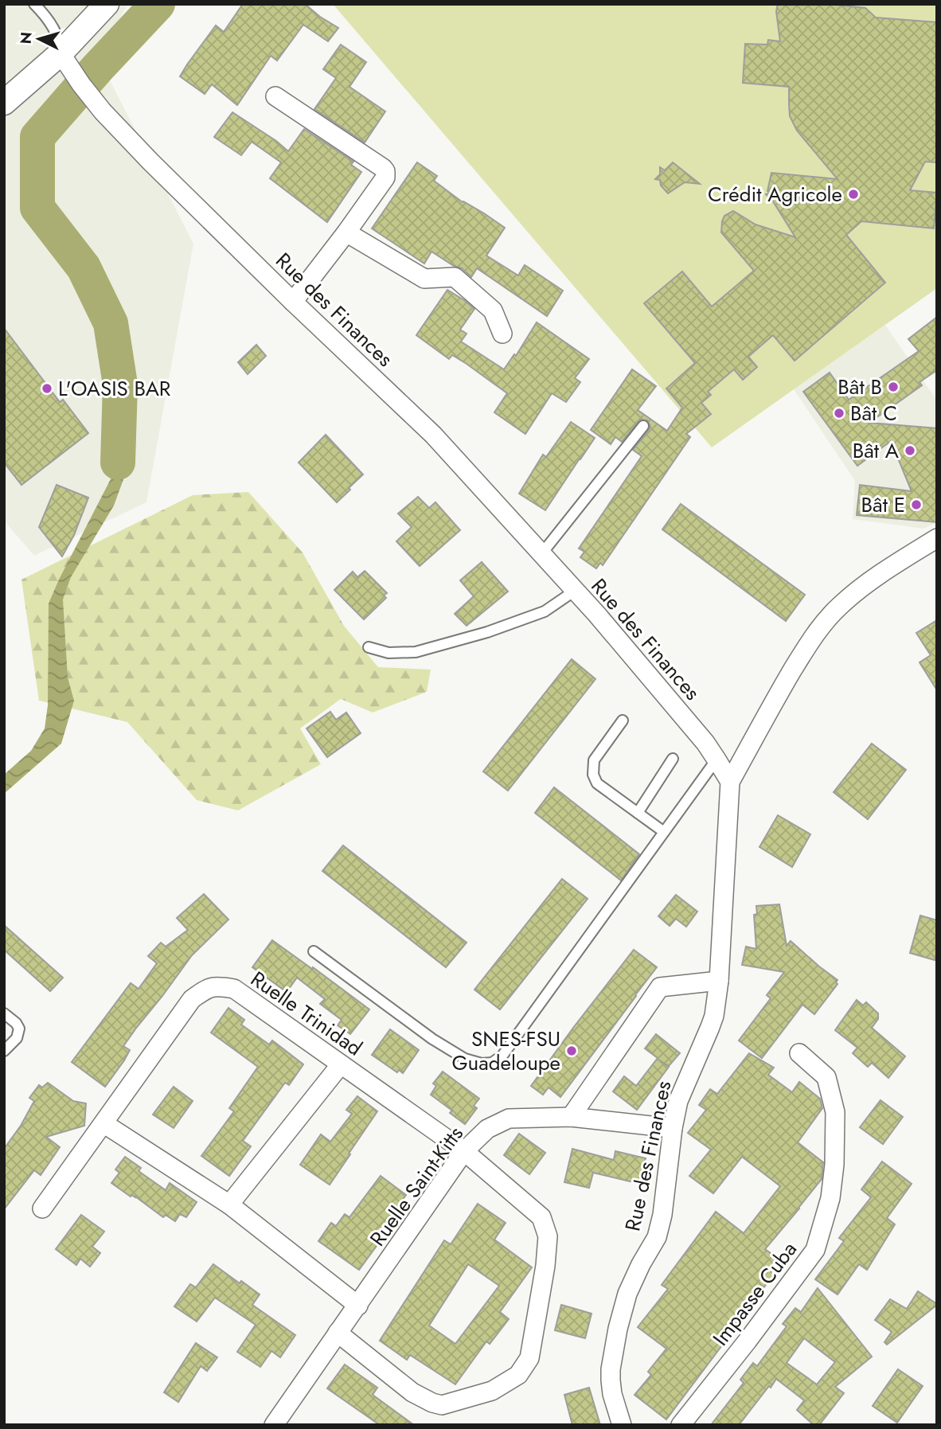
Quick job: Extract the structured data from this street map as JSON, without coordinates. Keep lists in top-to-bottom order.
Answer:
{
  "streets": {
    "street": [
      "Rue des Finances",
      "Ruelle Trinidad",
      "Ruelle Saint-Kitts",
      "Impasse Cuba"
    ]
  },
  "crossings": [
    ["Rue des Finances", "Ruelle Saint-Kitts"],
    ["Ruelle Trinidad", "Ruelle Saint-Kitts"]
  ],
  "places": [
    "Crédit Agricole",
    "Bât B",
    "L'OASIS BAR",
    "Bât C",
    "Bât A",
    "Bât E",
    "SNES-FSU Guadeloupe"
  ],
  "north": "left"
}
